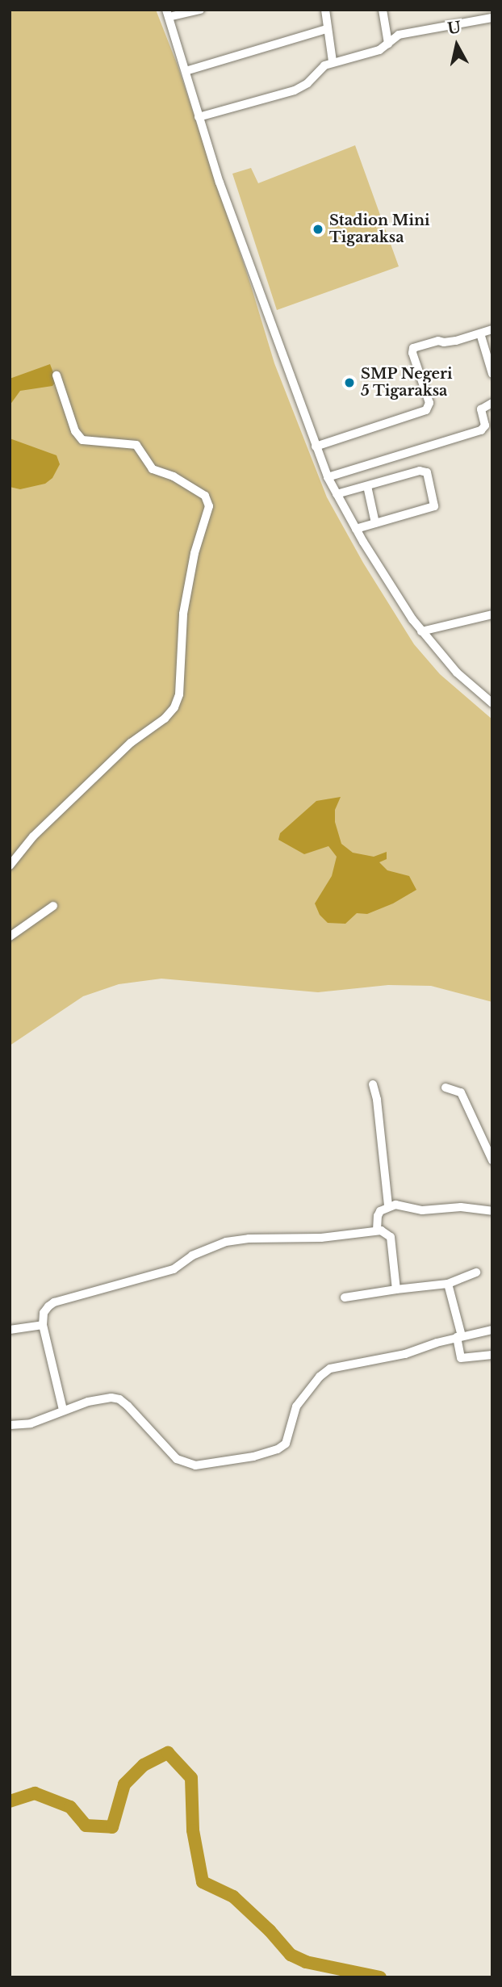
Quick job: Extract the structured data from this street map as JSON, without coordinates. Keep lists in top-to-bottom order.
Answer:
{
  "places": ["Stadion Mini Tigaraksa", "SMP Negeri 5 Tigaraksa"],
  "north": "top"
}
